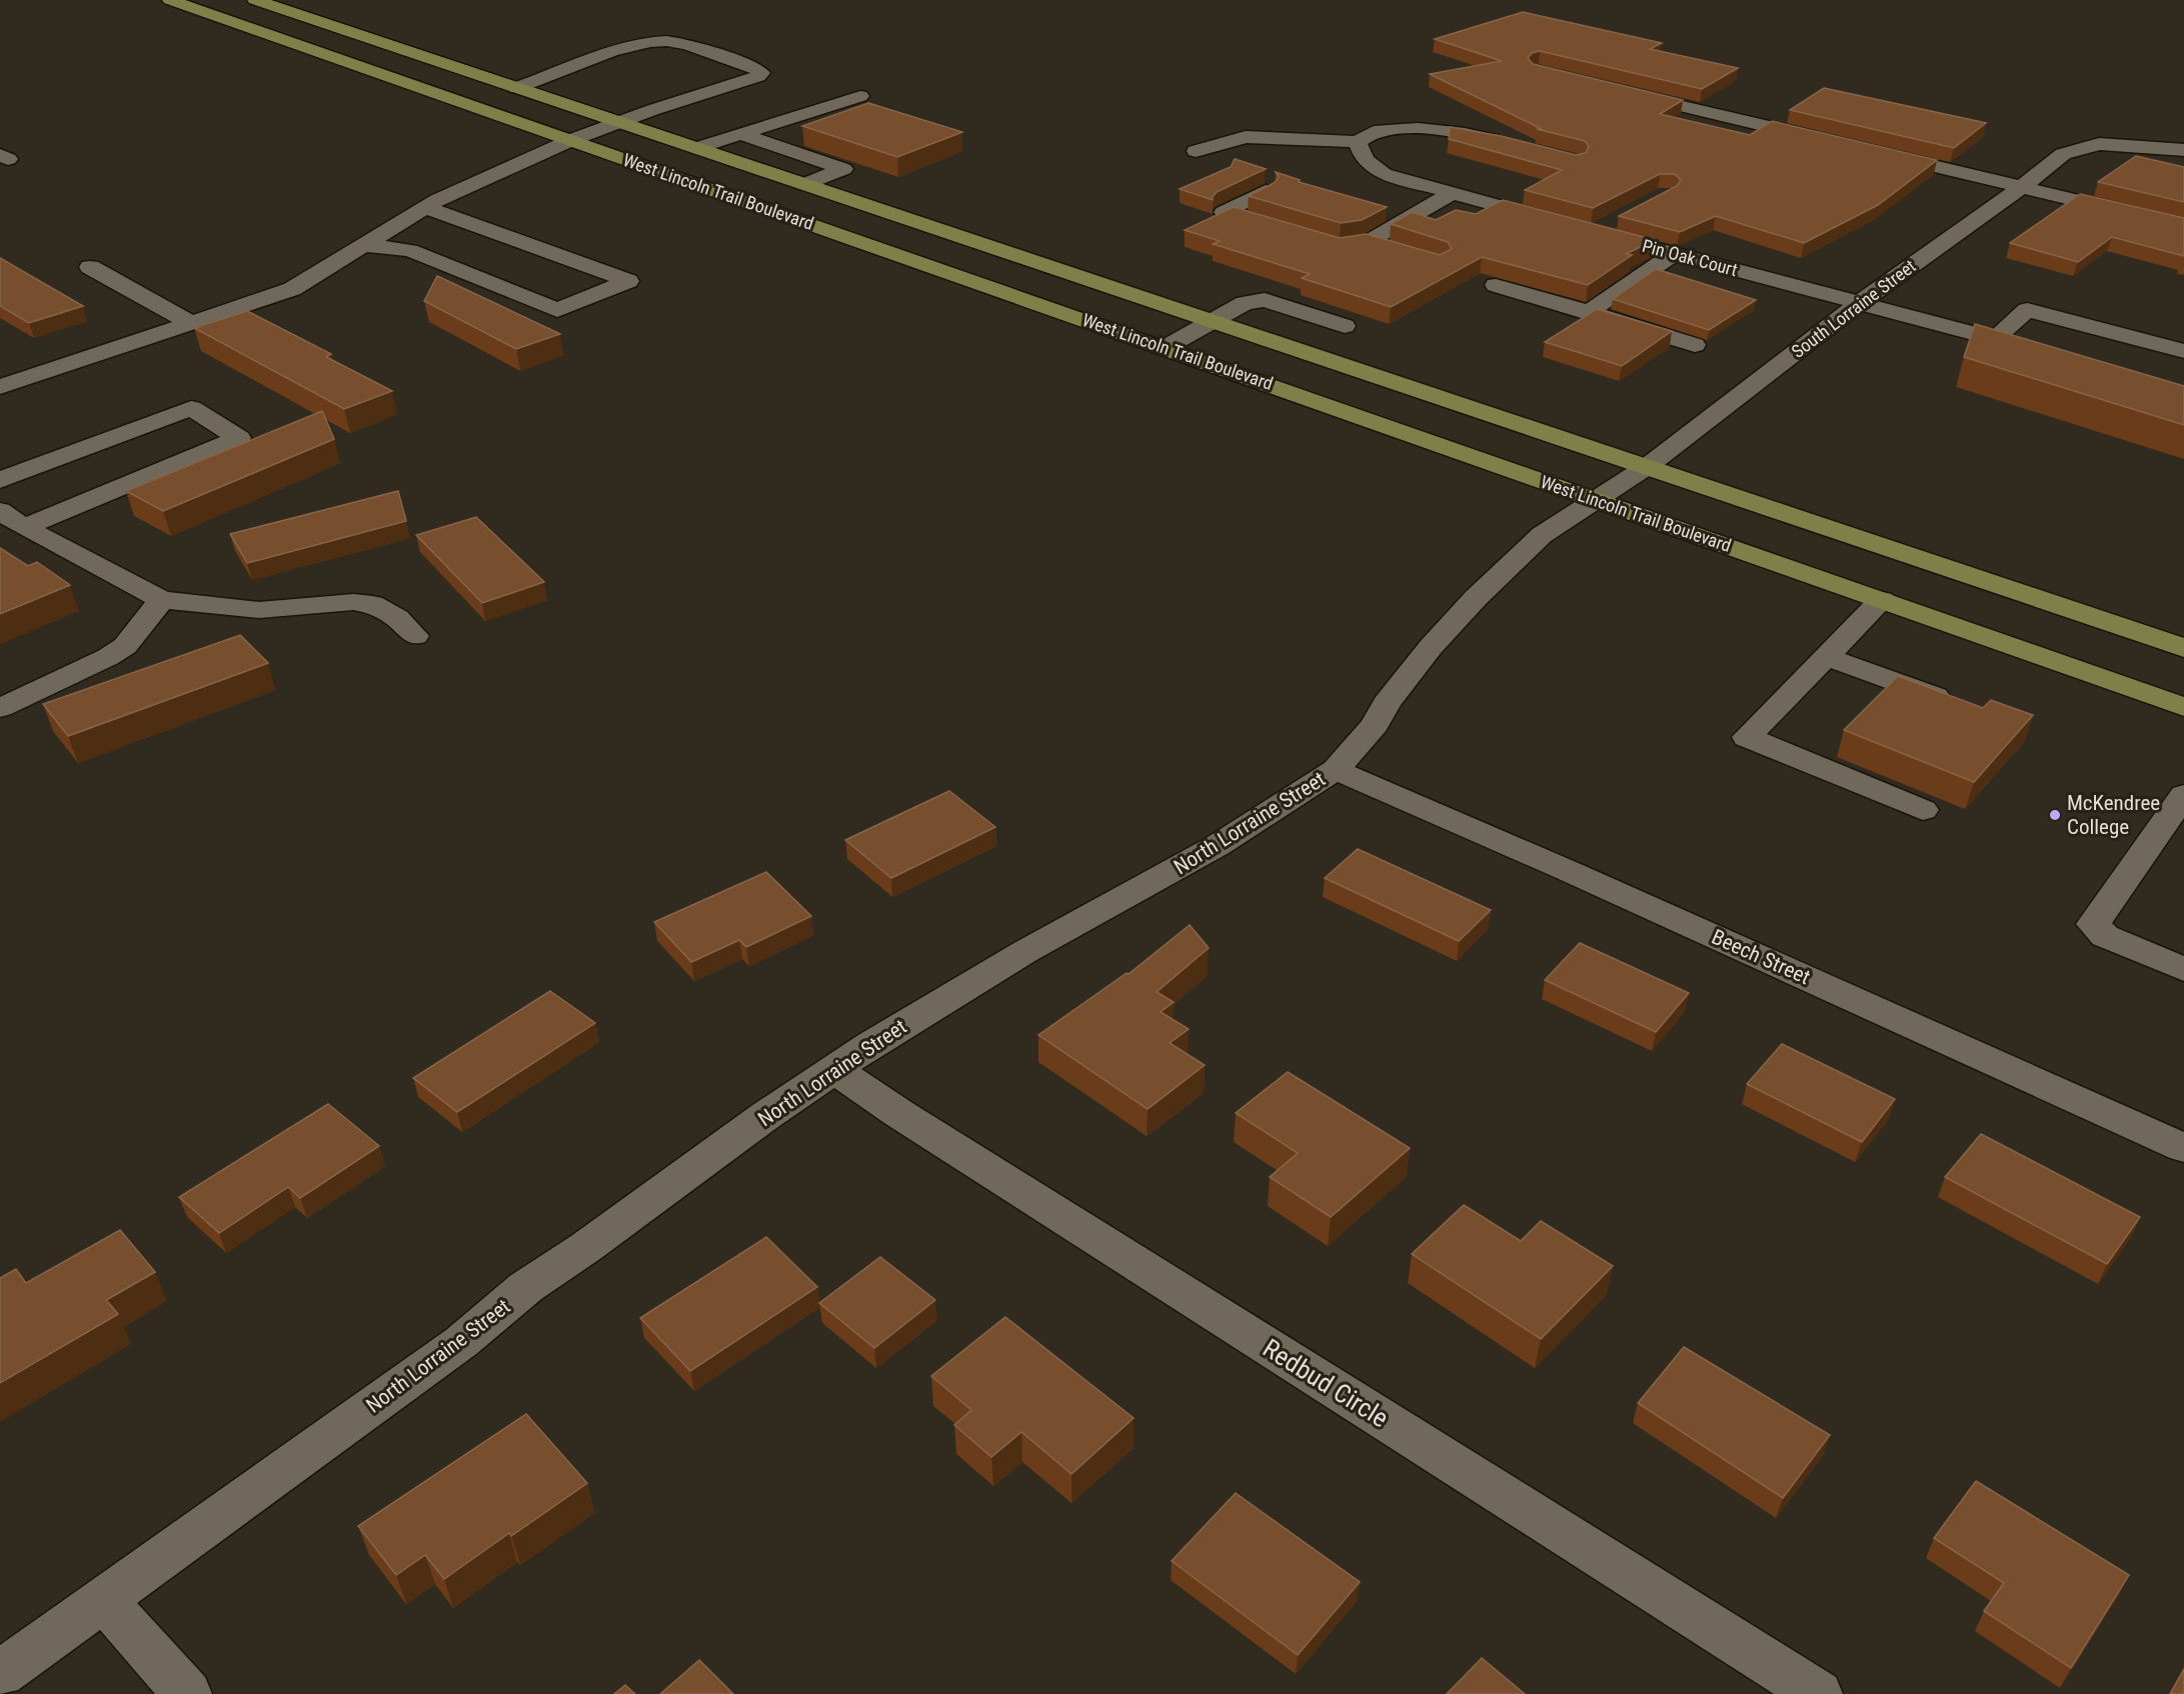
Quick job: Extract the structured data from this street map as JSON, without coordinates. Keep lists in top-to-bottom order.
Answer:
{
  "streets": {
    "main road": ["West Lincoln Trail Boulevard"],
    "street": [
      "Pin Oak Court",
      "South Lorraine Street",
      "North Lorraine Street",
      "Beech Street",
      "Redbud Circle"
    ]
  },
  "crossings": [
    ["West Lincoln Trail Boulevard", "South Lorraine Street"],
    ["West Lincoln Trail Boulevard", "North Lorraine Street"],
    ["Pin Oak Court", "South Lorraine Street"],
    ["South Lorraine Street", "North Lorraine Street"],
    ["North Lorraine Street", "Beech Street"],
    ["North Lorraine Street", "Redbud Circle"]
  ],
  "places": ["McKendree College"]
}
